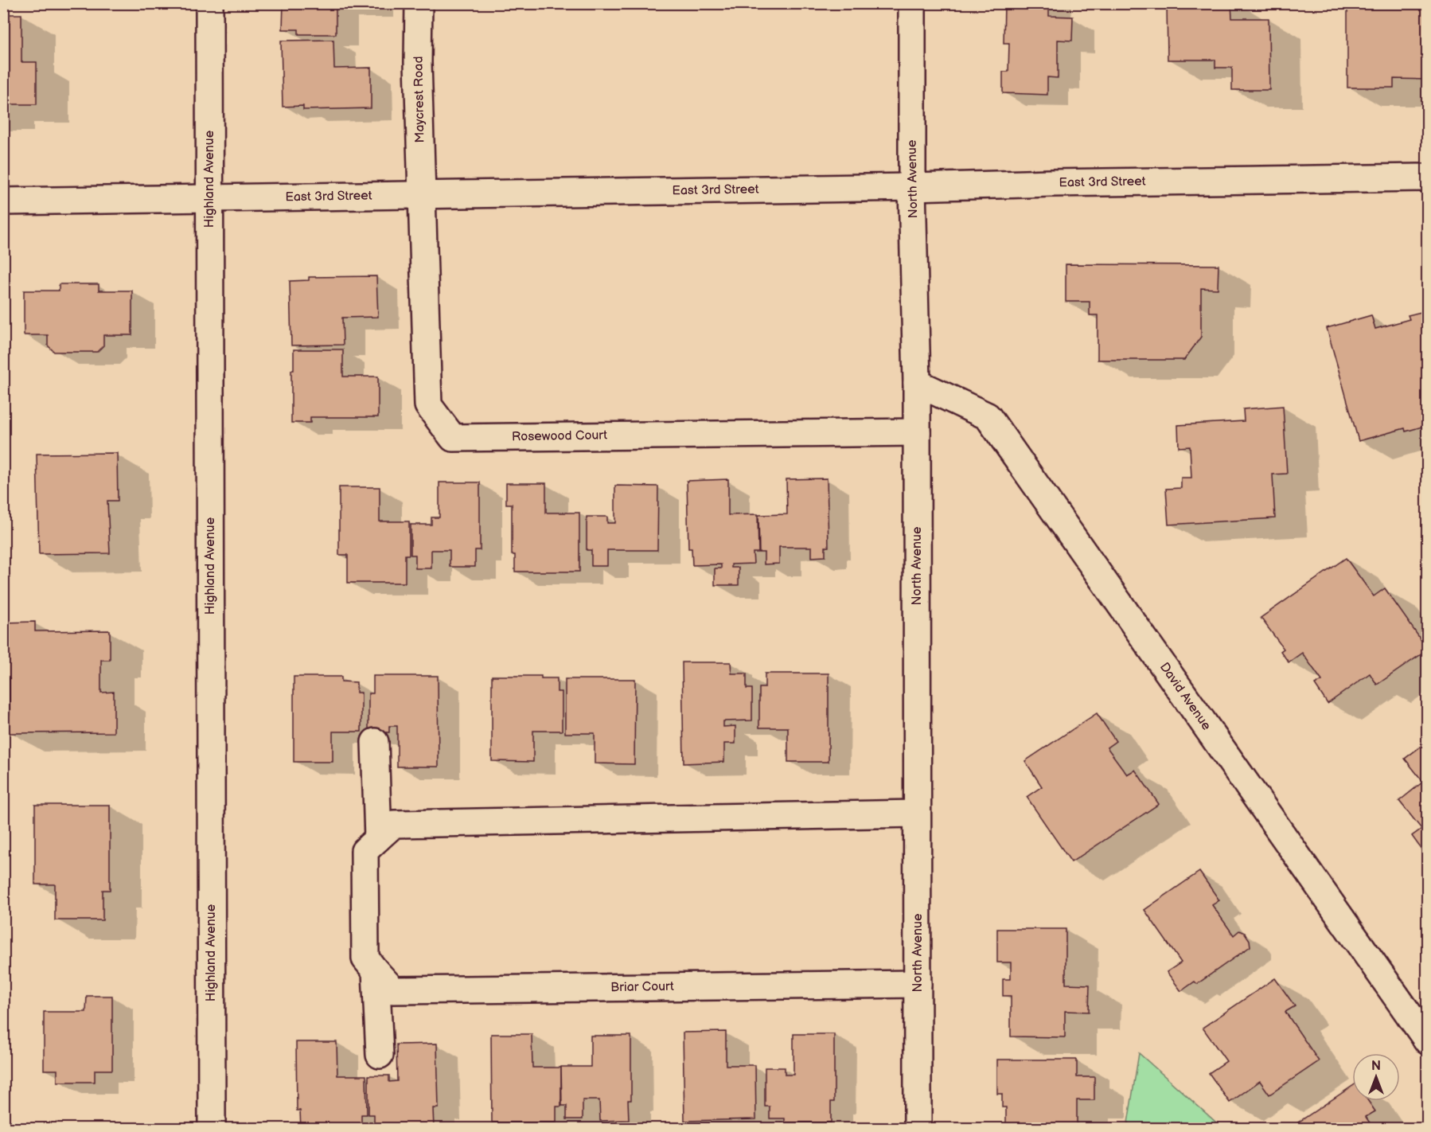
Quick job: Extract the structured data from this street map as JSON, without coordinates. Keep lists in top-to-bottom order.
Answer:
{
  "streets": {
    "street": [
      "Maycrest Road",
      "Highland Avenue",
      "North Avenue",
      "East 3rd Street",
      "Rosewood Court",
      "David Avenue",
      "Briar Court"
    ]
  },
  "crossings": [
    ["Maycrest Road", "East 3rd Street"],
    ["Maycrest Road", "Rosewood Court"],
    ["Highland Avenue", "East 3rd Street"],
    ["North Avenue", "East 3rd Street"],
    ["North Avenue", "Rosewood Court"],
    ["North Avenue", "David Avenue"],
    ["North Avenue", "Briar Court"],
    ["East 3rd Street", "Rosewood Court"]
  ],
  "north": "top"
}
